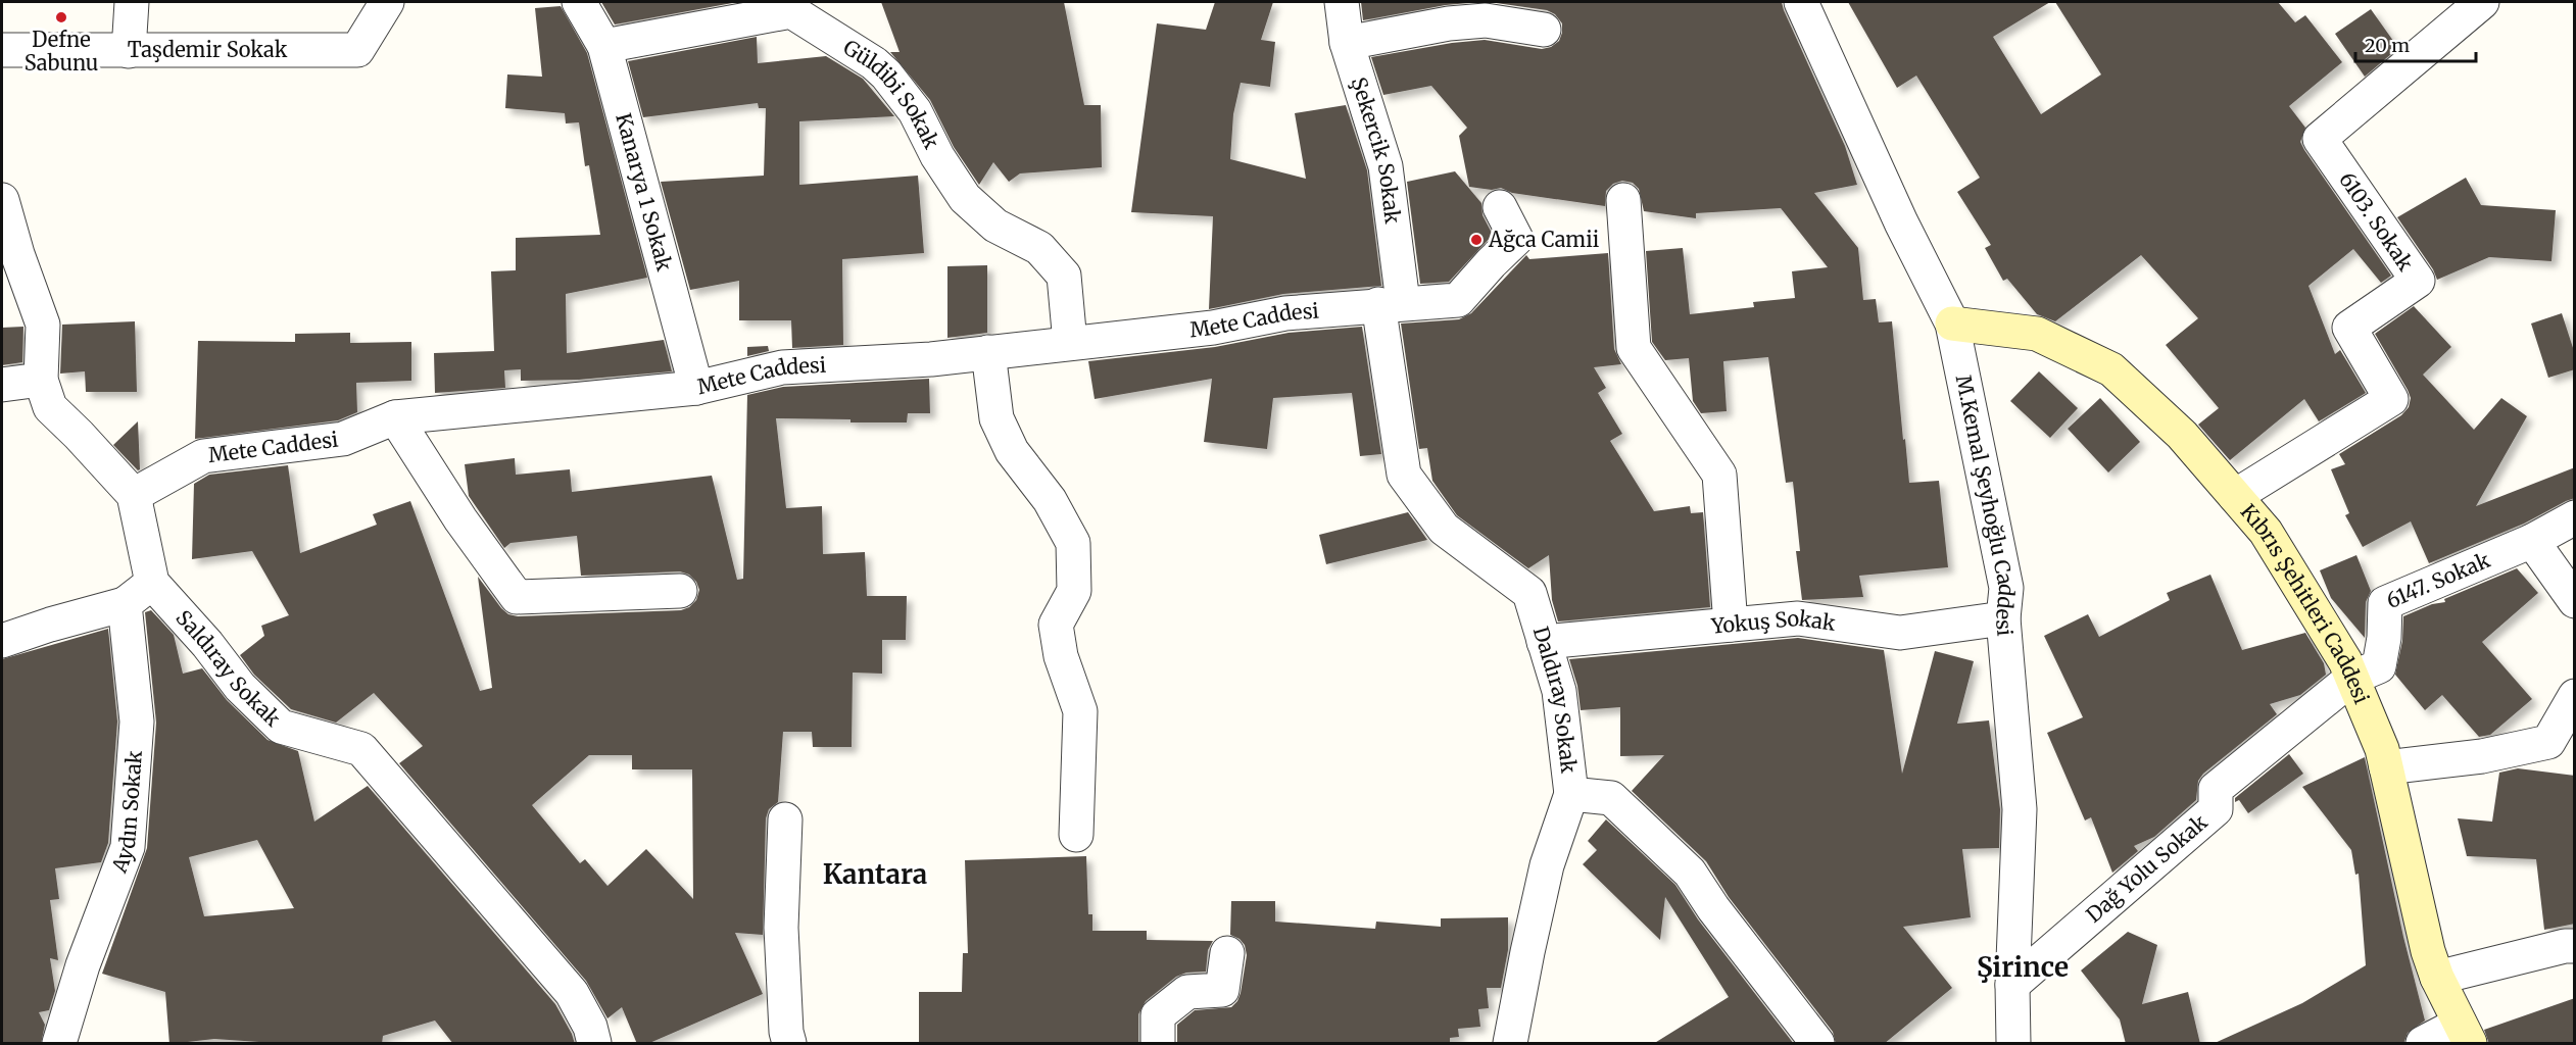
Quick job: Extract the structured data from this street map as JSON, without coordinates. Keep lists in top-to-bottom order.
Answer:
{
  "streets": {
    "street": [
      "Taşdemir Sokak",
      "Güldibi Sokak",
      "Şekercik Sokak",
      "Kanarya 1 Sokak",
      "6103. Sokak",
      "Mete Caddesi",
      "M.Kemal Şeyhoğlu Caddesi",
      "6147. Sokak",
      "Kıbrıs Şehitleri Caddesi",
      "Yokuş Sokak",
      "Saldıray Sokak",
      "Daldıray Sokak",
      "Aydın Sokak",
      "Dağ Yolu Sokak"
    ]
  },
  "crossings": [
    ["Güldibi Sokak", "Kanarya 1 Sokak"],
    ["Güldibi Sokak", "Mete Caddesi"],
    ["Şekercik Sokak", "Mete Caddesi"],
    ["Şekercik Sokak", "Daldıray Sokak"],
    ["Kanarya 1 Sokak", "Mete Caddesi"],
    ["6103. Sokak", "Kıbrıs Şehitleri Caddesi"],
    ["Mete Caddesi", "Daldıray Sokak"],
    ["M.Kemal Şeyhoğlu Caddesi", "Kıbrıs Şehitleri Caddesi"],
    ["M.Kemal Şeyhoğlu Caddesi", "Yokuş Sokak"],
    ["M.Kemal Şeyhoğlu Caddesi", "Dağ Yolu Sokak"],
    ["6147. Sokak", "Kıbrıs Şehitleri Caddesi"],
    ["6147. Sokak", "Dağ Yolu Sokak"],
    ["Kıbrıs Şehitleri Caddesi", "Dağ Yolu Sokak"],
    ["Yokuş Sokak", "Daldıray Sokak"]
  ],
  "districts": ["Kantara", "Şirince"],
  "places": ["Defne Sabunu", "Ağca Camii"],
  "scale_bar": "20 m"
}
